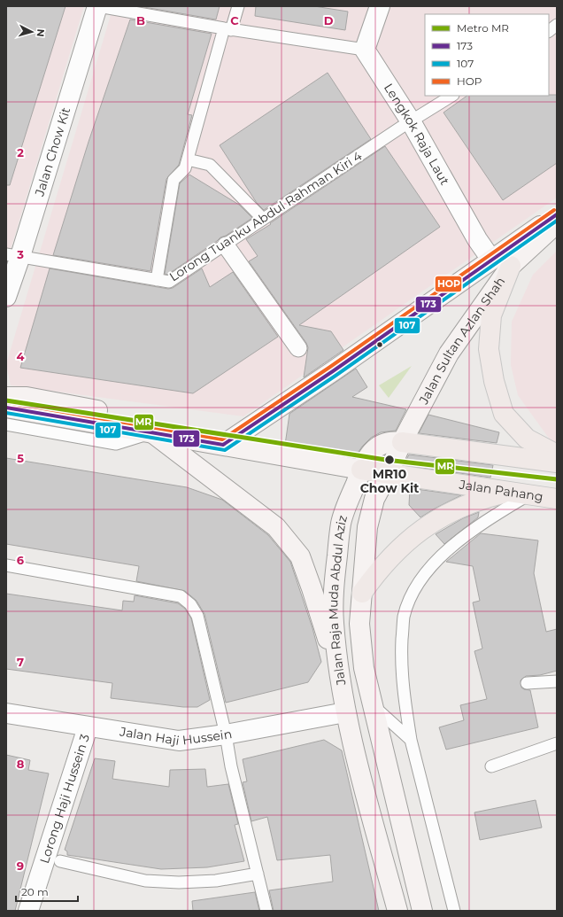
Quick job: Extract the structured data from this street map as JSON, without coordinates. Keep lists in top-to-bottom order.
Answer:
{
  "streets": {
    "main road": ["Jalan Sultan Azlan Shah", "Jalan Pahang", "Jalan Raja Muda Abdul Aziz"],
    "street": [
      "Lengkok Raja Laut",
      "Jalan Chow Kit",
      "Jalan Haji Hussein",
      "Lorong Haji Hussein 3"
    ],
    "lane": ["Lorong Tuanku Abdul Rahman Kiri 4"]
  },
  "crossings": [
    ["Lengkok Raja Laut", "Lorong Tuanku Abdul Rahman Kiri 4"],
    ["Lengkok Raja Laut", "Jalan Sultan Azlan Shah"],
    ["Jalan Chow Kit", "Lorong Tuanku Abdul Rahman Kiri 4"],
    ["Jalan Sultan Azlan Shah", "Jalan Pahang"],
    ["Jalan Sultan Azlan Shah", "Jalan Raja Muda Abdul Aziz"],
    ["Jalan Pahang", "Jalan Raja Muda Abdul Aziz"],
    ["Jalan Raja Muda Abdul Aziz", "Jalan Haji Hussein"],
    ["Jalan Haji Hussein", "Lorong Haji Hussein 3"]
  ],
  "places": ["MR10 Chow Kit"],
  "lines": [
    "transit line HOP",
    "transit line 173",
    "transit line 107",
    "metro line MR"
  ],
  "legend": [
    "Metro MR",
    "173",
    "107",
    "HOP"
  ],
  "scale_bar": "20 m",
  "north": "right",
  "grid": {
    "columns": ["B", "C", "D"],
    "rows": [
      "2",
      "3",
      "4",
      "5",
      "6",
      "7",
      "8",
      "9"
    ]
  }
}
